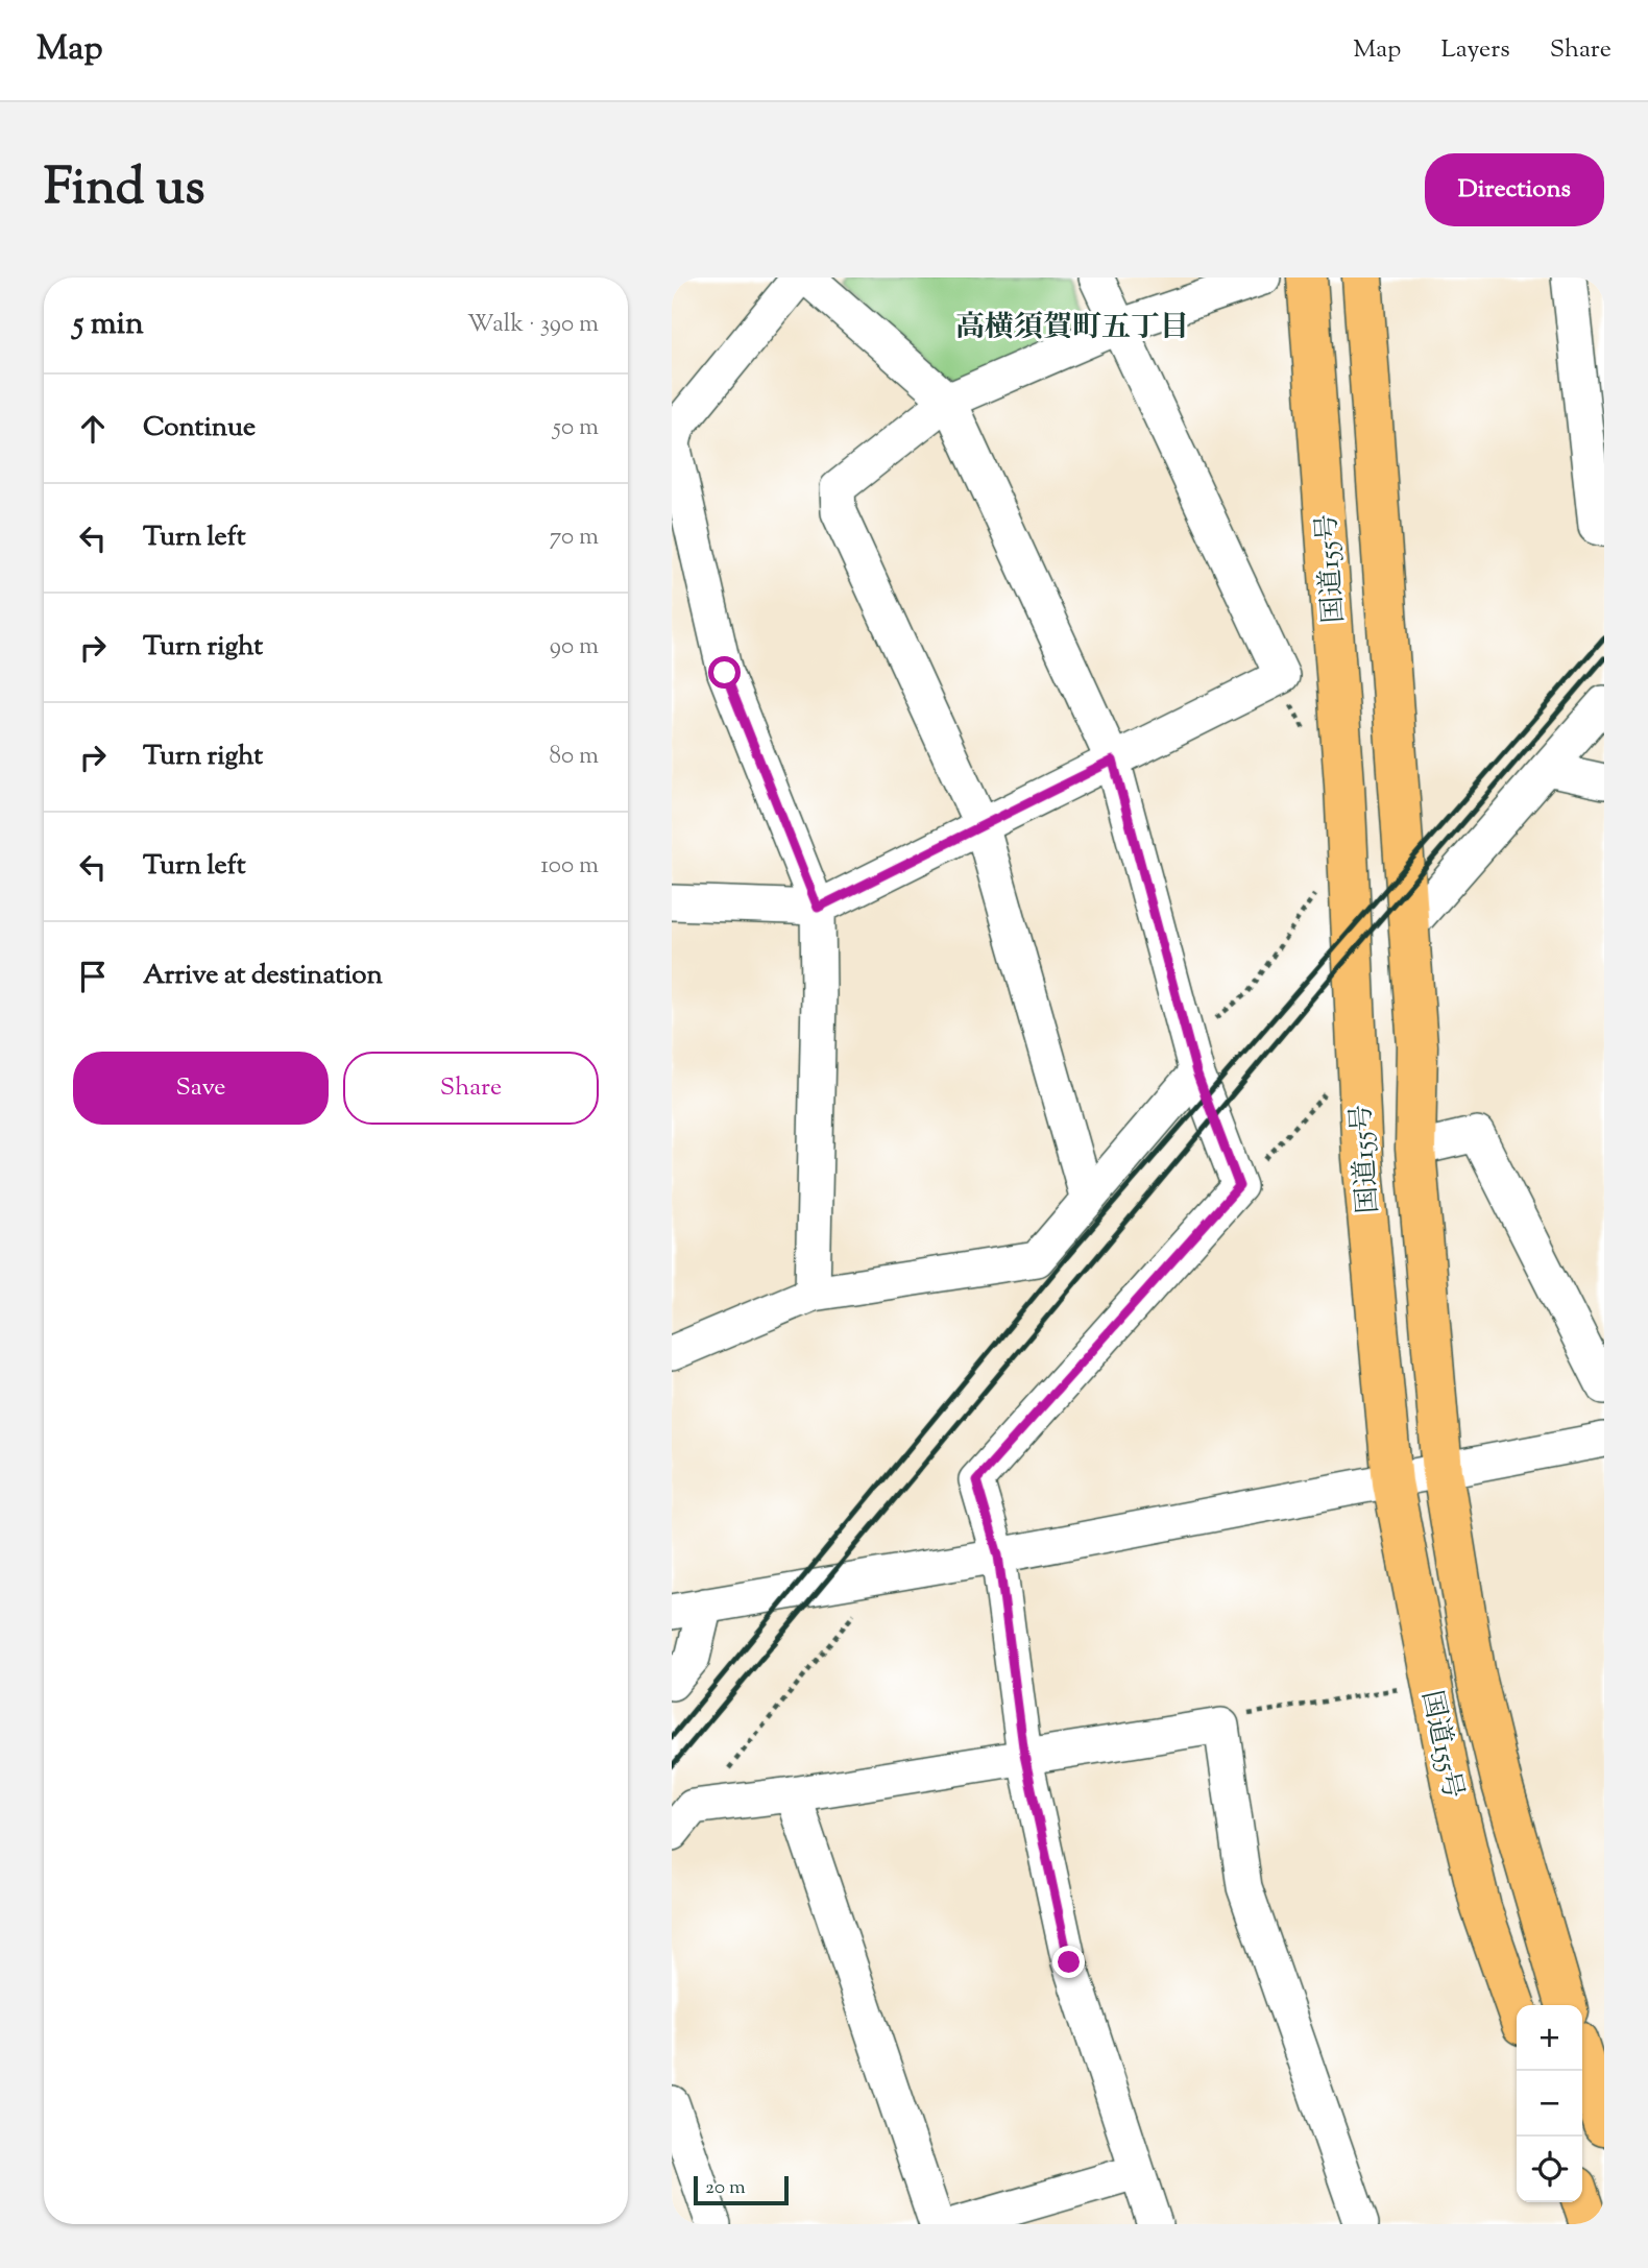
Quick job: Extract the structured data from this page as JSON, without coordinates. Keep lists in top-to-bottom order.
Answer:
{
  "streets": {
    "highway": ["国道155号"]
  },
  "districts": ["高横須賀町五丁目"],
  "scale_bar": "20 m",
  "page": {
    "header": "Map",
    "nav": ["Map", "Layers", "Share"],
    "title": "Find us",
    "buttons": [
      "Directions",
      ["Save", "Share"]
    ],
    "heading": ["5 min", "Walk · 390 m"],
    "list": [
      ["Continue", "50 m"],
      ["Turn left", "70 m"],
      ["Turn right", "90 m"],
      ["Turn right", "80 m"],
      ["Turn left", "100 m"],
      "Arrive at destination"
    ],
    "map_buttons": ["+", "−"],
    "scale": "20 m"
  }
}
